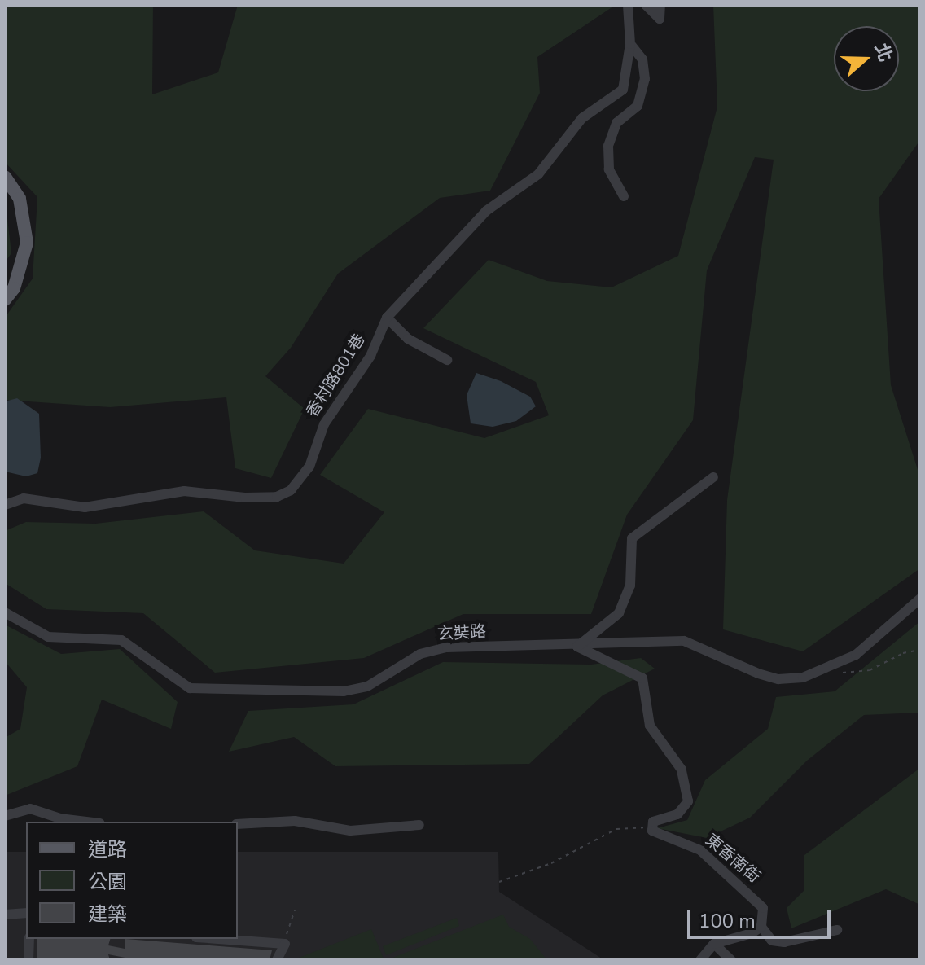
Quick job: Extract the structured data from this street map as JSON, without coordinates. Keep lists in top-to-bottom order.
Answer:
{
  "streets": {
    "street": ["香村路801巷", "玄奘路", "東香南街"]
  },
  "legend": ["道路", "公園", "建築"],
  "scale_bar": "100 m",
  "north": "right"
}
